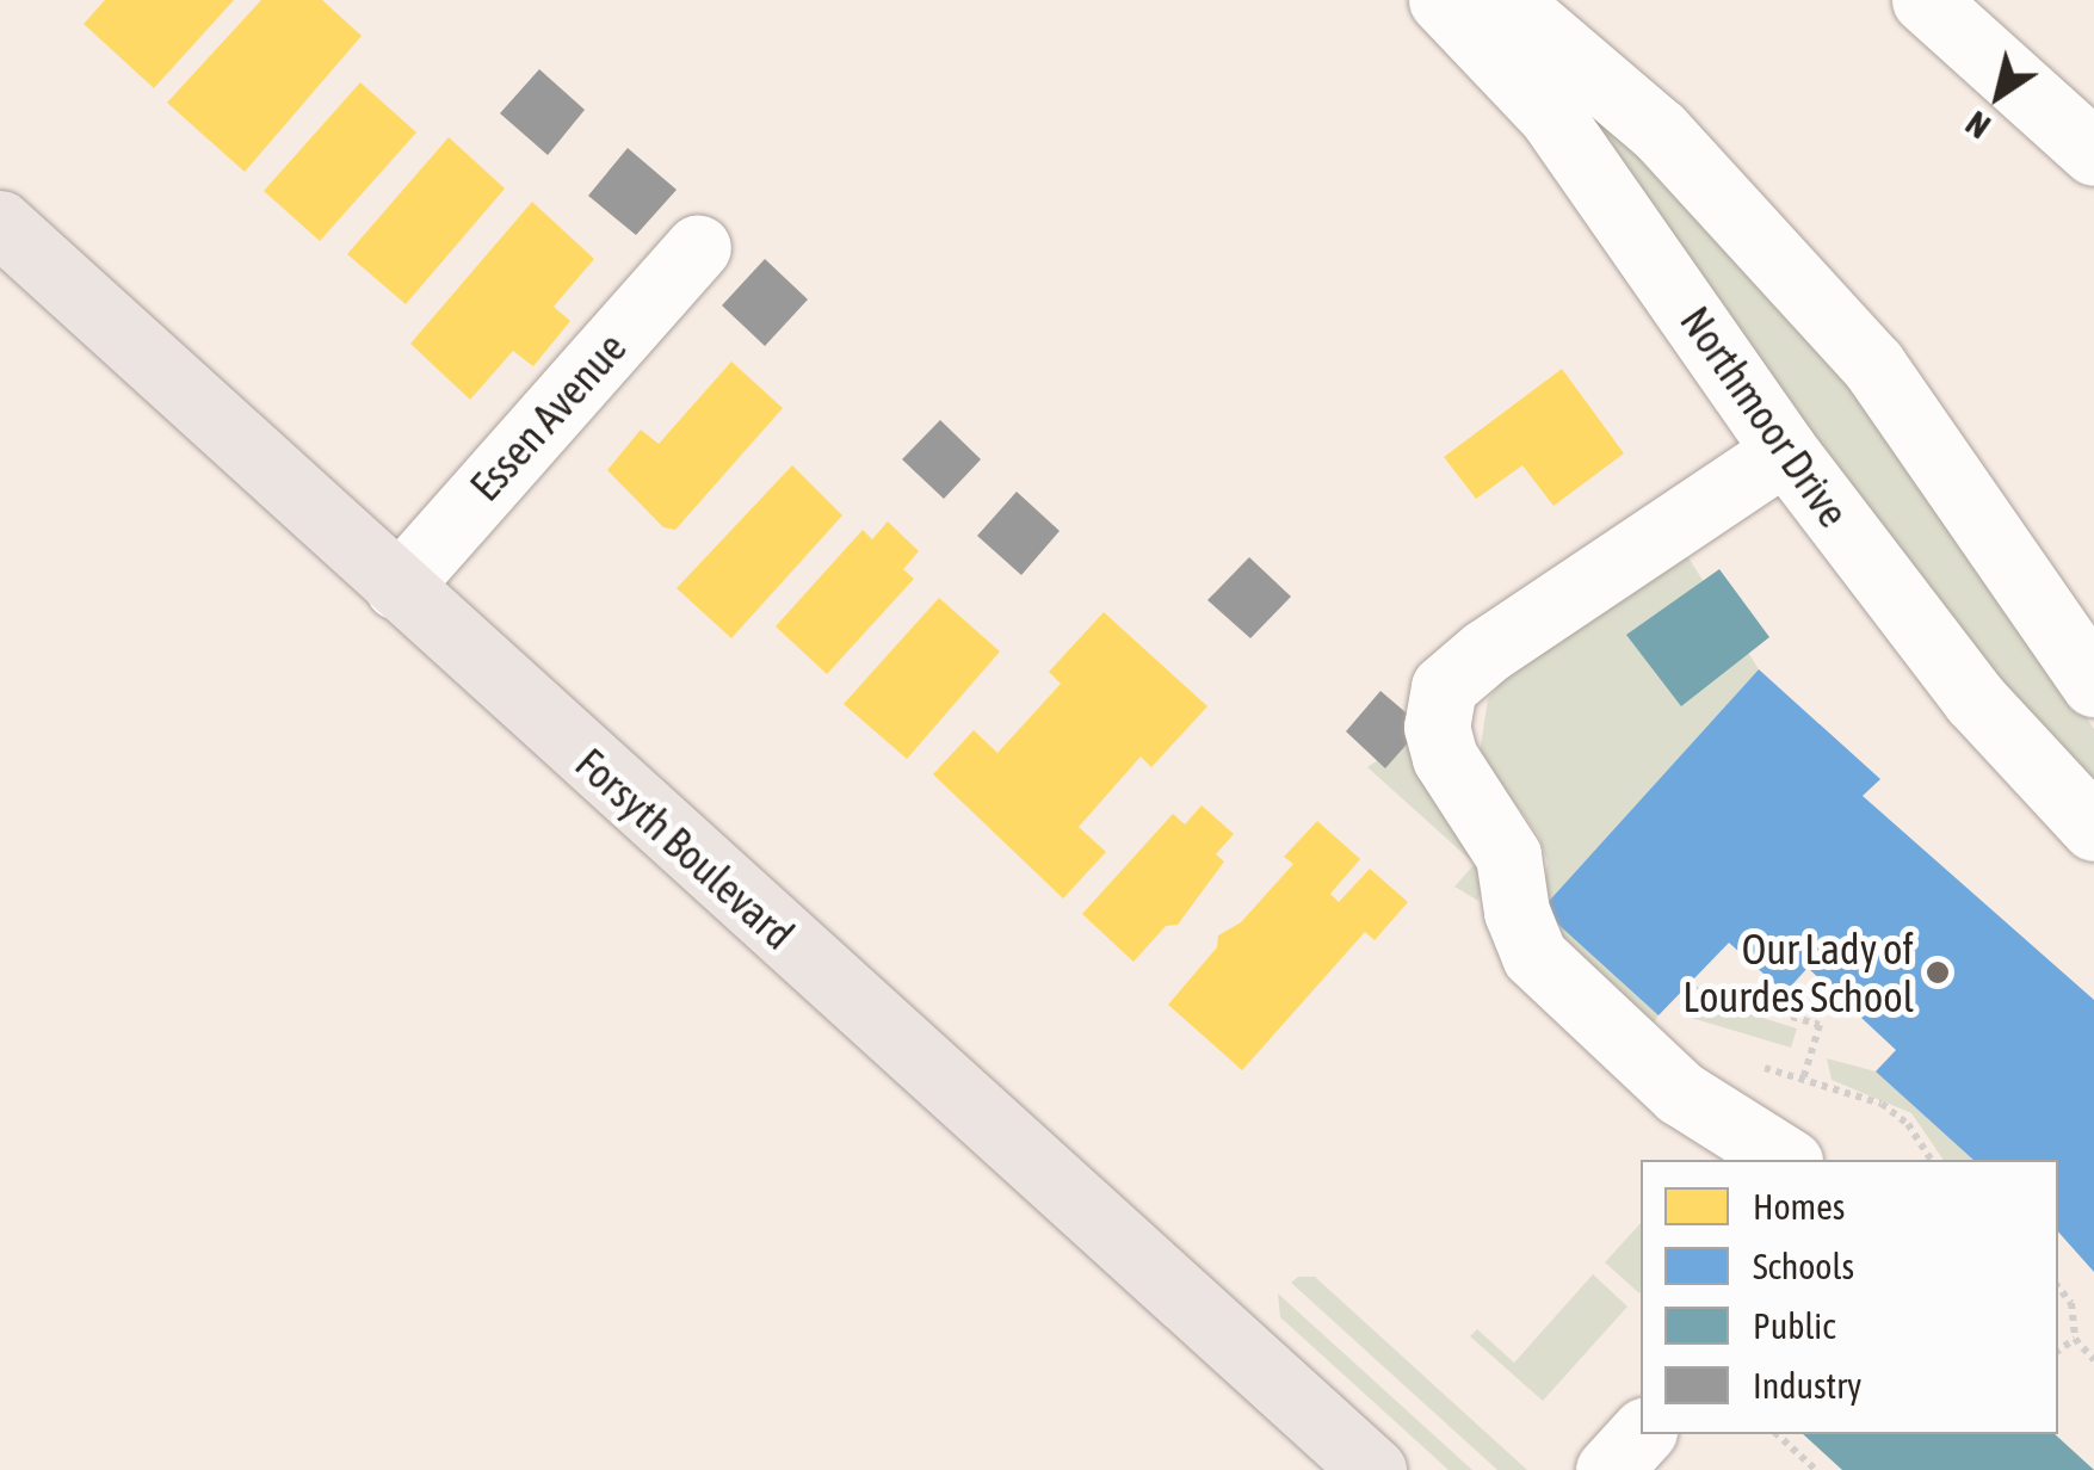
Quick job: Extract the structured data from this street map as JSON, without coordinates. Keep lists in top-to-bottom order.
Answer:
{
  "streets": {
    "main road": ["Forsyth Boulevard"],
    "street": ["Essen Avenue", "Northmoor Drive"]
  },
  "crossings": [
    ["Essen Avenue", "Forsyth Boulevard"]
  ],
  "places": ["Our Lady of Lourdes School"],
  "legend": [
    "Homes",
    "Schools",
    "Public",
    "Industry"
  ],
  "north": "bottom left"
}
